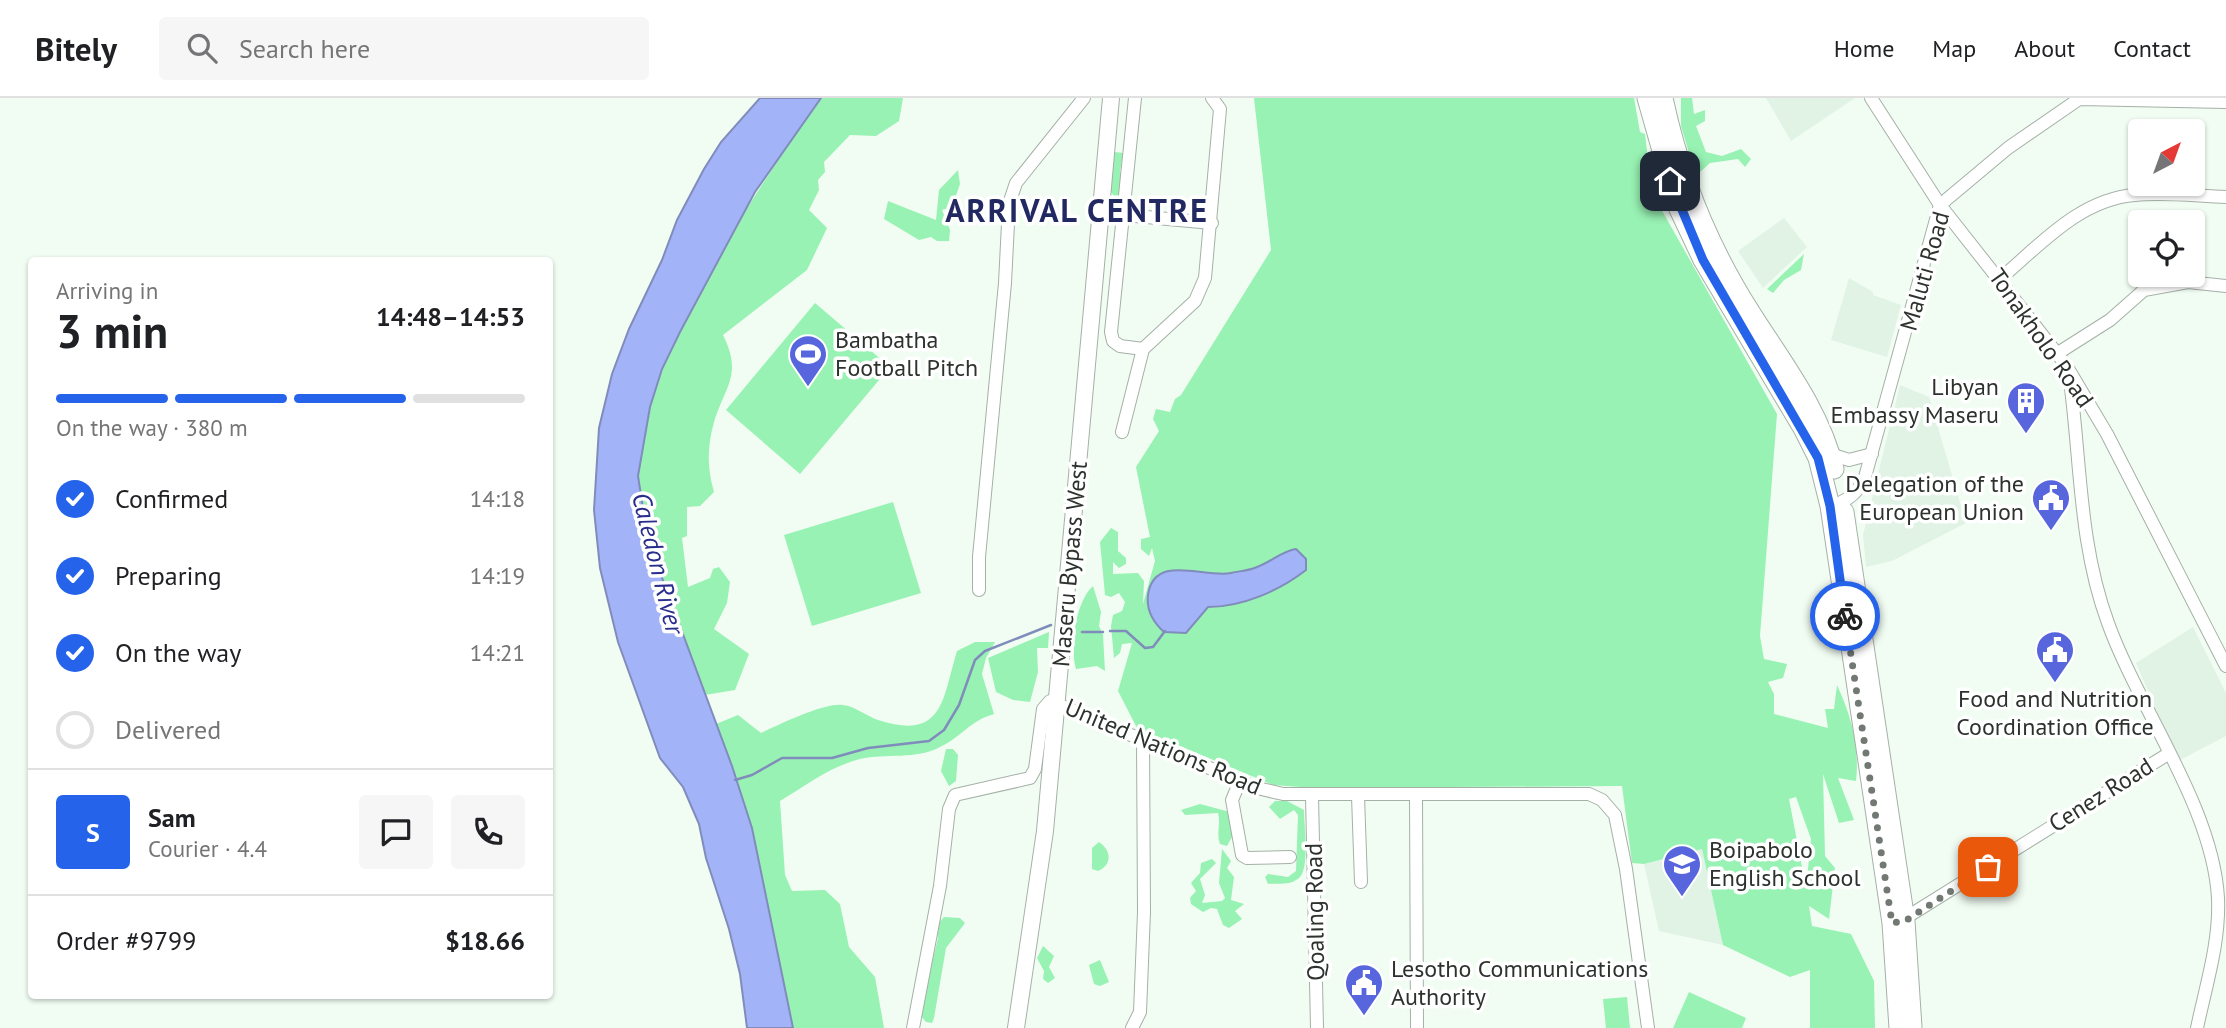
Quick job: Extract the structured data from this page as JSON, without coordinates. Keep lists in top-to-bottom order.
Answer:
{
  "streets": {
    "main road": ["Maseru Bypass West"],
    "street": [
      "Maluti Road",
      "Tonakholo Road",
      "United Nations Road",
      "Cenez Road",
      "Qoaling Road"
    ]
  },
  "crossings": [
    ["Maluti Road", "Tonakholo Road"],
    ["Maseru Bypass West", "United Nations Road"],
    ["United Nations Road", "Qoaling Road"]
  ],
  "districts": ["ARRIVAL CENTRE"],
  "water": ["Caledon River"],
  "places": {
    "sports": ["Bambatha Football Pitch"],
    "building": ["Libyan Embassy Maseru"],
    "public building": ["Delegation of the European Union", "Food and Nutrition Coordination Office", "Lesotho Communications Authority"],
    "school or university": ["Boipabolo English School"]
  },
  "north": "top right",
  "page": {
    "header": "Bitely",
    "search": "Search here",
    "nav": [
      "Home",
      "Map",
      "About",
      "Contact"
    ],
    "heading": ["3 min", "Arriving in", "14:48–14:53"],
    "panel": [
      "Sam",
      "Courier · 4.4",
      "Order #9799",
      "$18.66"
    ],
    "bar": "On the way · 380 m",
    "list": [
      ["Confirmed", "14:18"],
      ["Preparing", "14:19"],
      ["On the way", "14:21"],
      "Delivered"
    ],
    "round": "S"
  }
}
